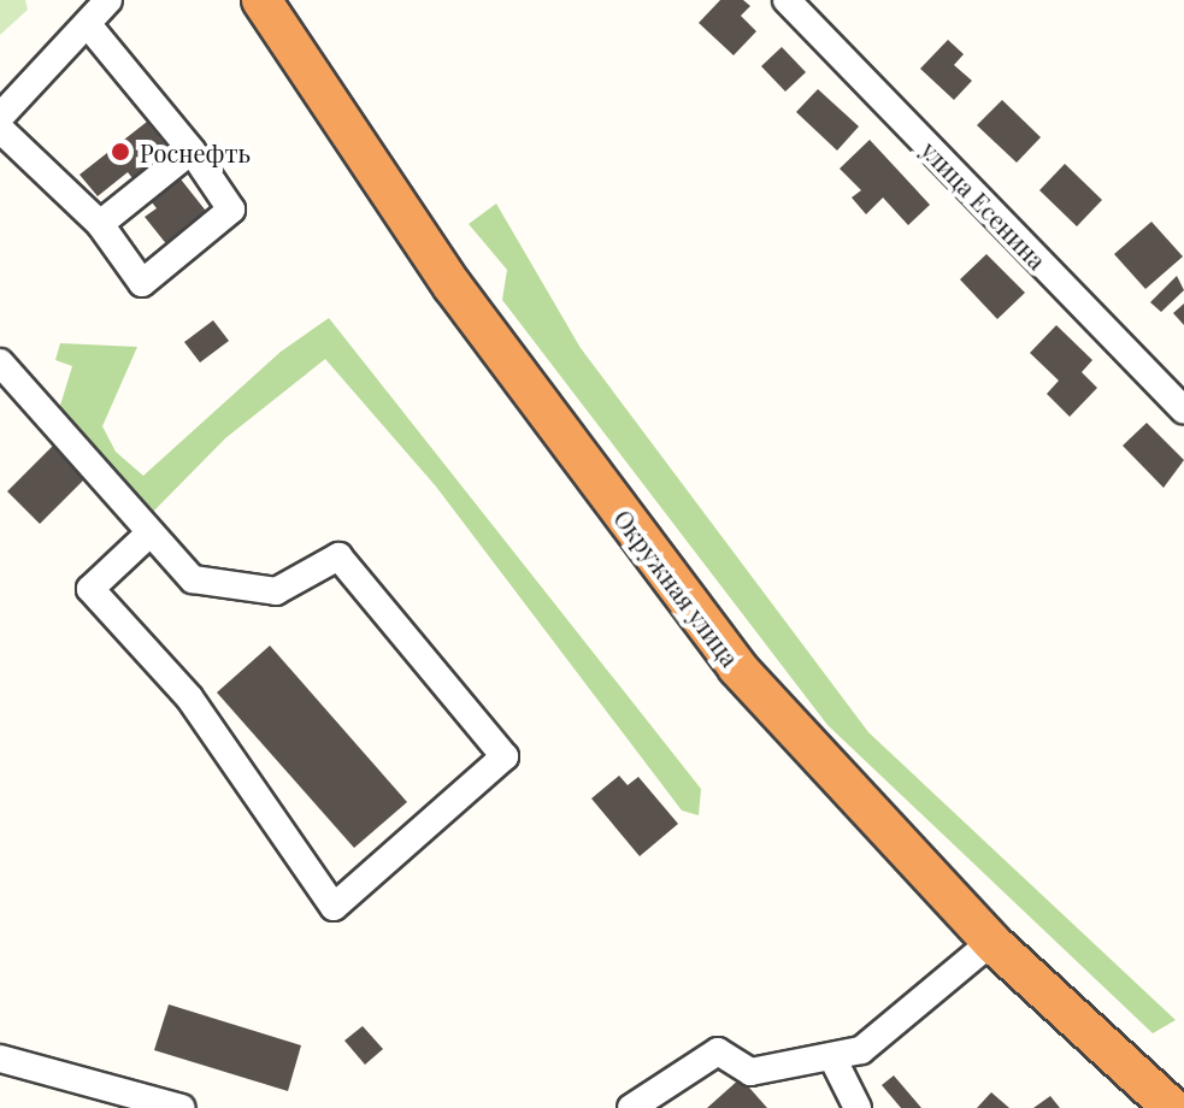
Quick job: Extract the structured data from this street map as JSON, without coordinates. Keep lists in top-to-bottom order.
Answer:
{
  "streets": {
    "highway": ["Окружная улица"],
    "street": ["улица Есенина"]
  },
  "places": ["Роснефть"]
}
